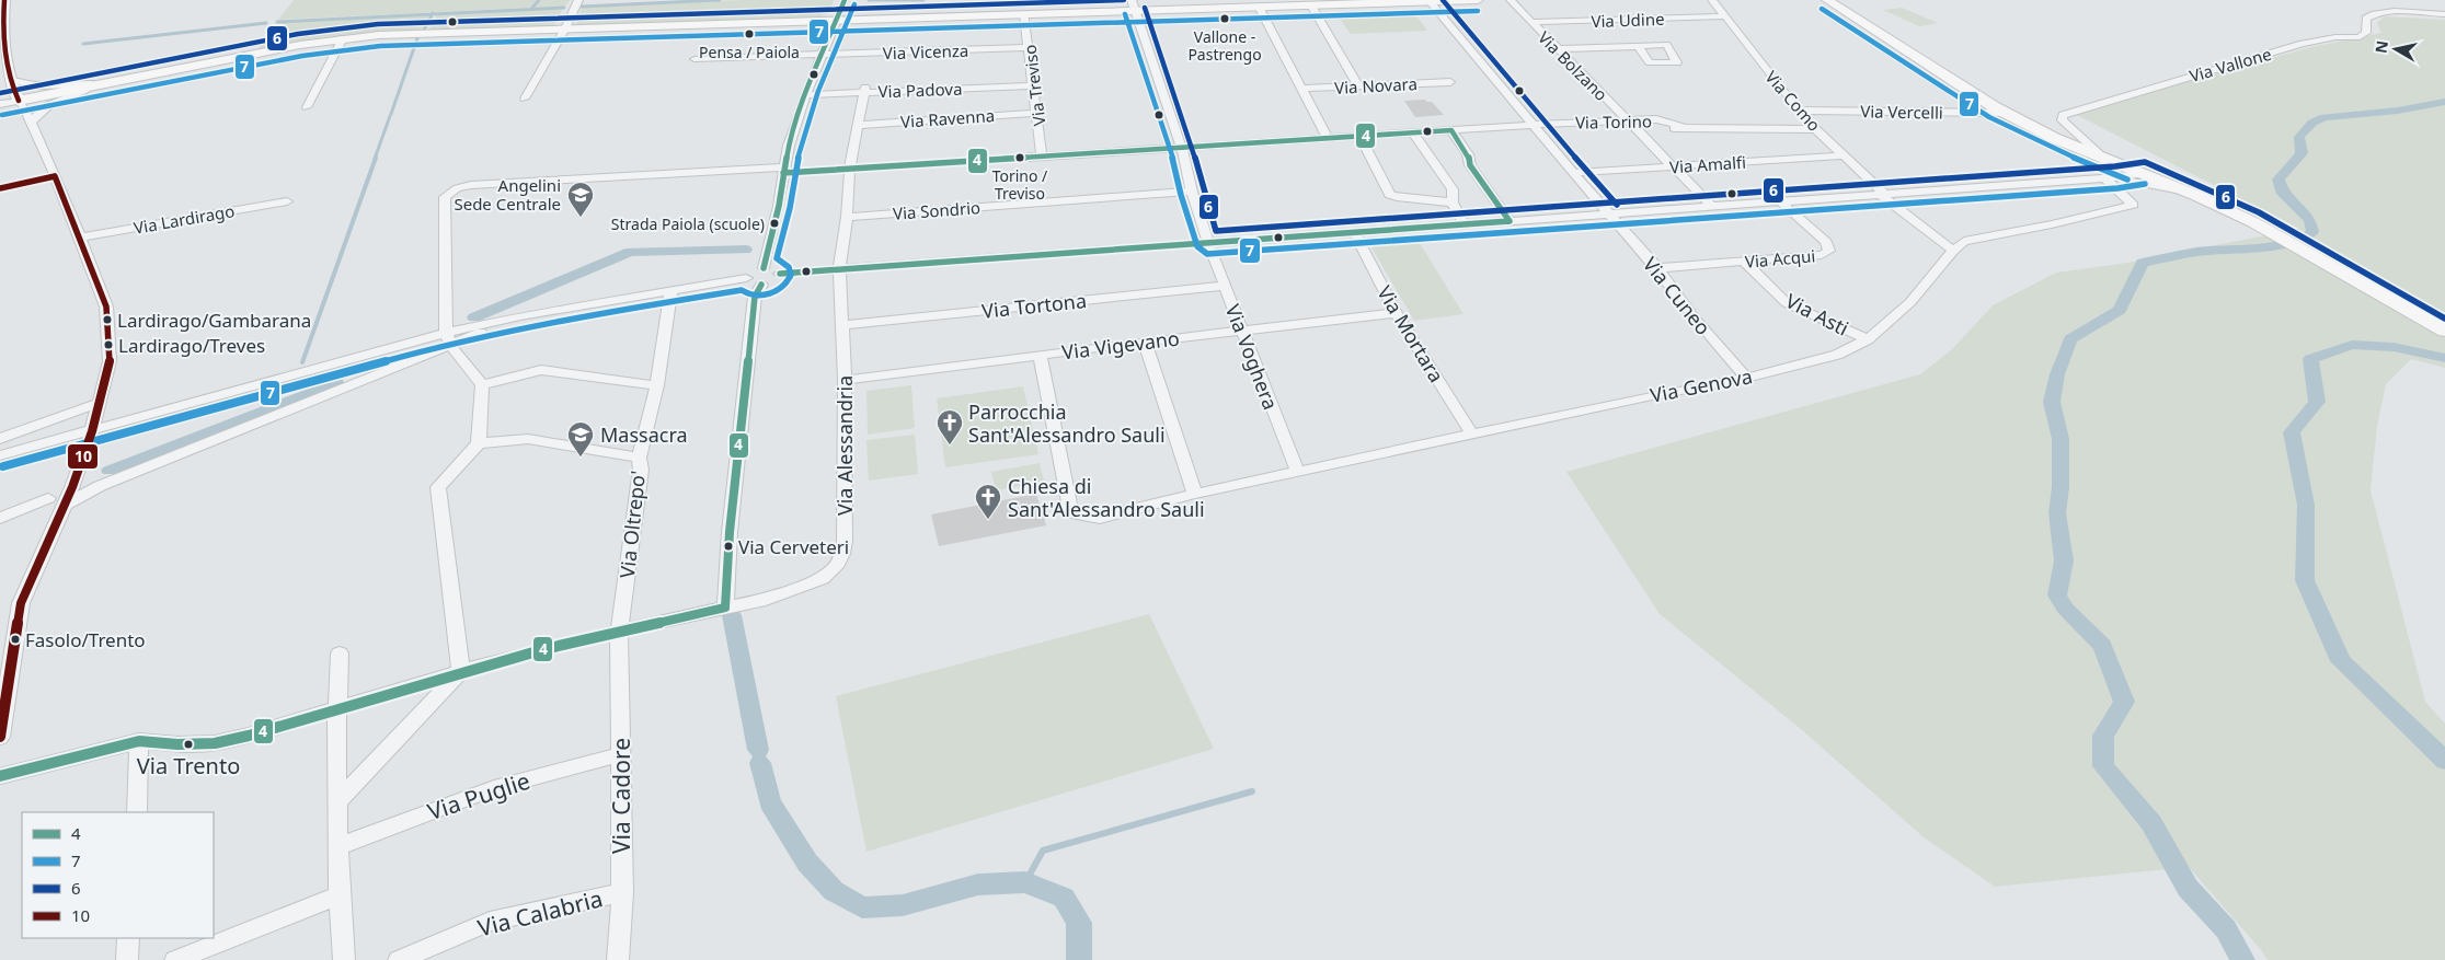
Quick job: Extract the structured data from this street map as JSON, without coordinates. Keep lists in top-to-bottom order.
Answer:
{
  "streets": {
    "street": [
      "Via Udine",
      "Via Vicenza",
      "Via Vallone",
      "Via Bolzano",
      "Via Treviso",
      "Via Novara",
      "Via Padova",
      "Via Como",
      "Via Vercelli",
      "Via Ravenna",
      "Via Torino",
      "Via Amalfi",
      "Via Sondrio",
      "Via Lardirago",
      "Via Acqui",
      "Via Cuneo",
      "Via Tortona",
      "Via Asti",
      "Via Mortara",
      "Via Vigevano",
      "Via Voghera",
      "Via Genova",
      "Via Alessandria",
      "Via Oltrepo'",
      "Via Puglie",
      "Via Cadore",
      "Via Calabria"
    ]
  },
  "crossings": [
    ["Via Udine", "Via Bolzano"],
    ["Via Udine", "Via Como"],
    ["Via Vicenza", "Via Treviso"],
    ["Via Bolzano", "Via Torino"],
    ["Via Bolzano", "Via Amalfi"],
    ["Via Treviso", "Via Padova"],
    ["Via Treviso", "Via Ravenna"],
    ["Via Treviso", "Via Torino"],
    ["Via Padova", "Via Alessandria"],
    ["Via Como", "Via Vercelli"],
    ["Via Como", "Via Torino"],
    ["Via Como", "Via Amalfi"],
    ["Via Como", "Via Genova"],
    ["Via Ravenna", "Via Alessandria"],
    ["Via Torino", "Via Cuneo"],
    ["Via Torino", "Via Voghera"],
    ["Via Torino", "Via Alessandria"],
    ["Via Amalfi", "Via Cuneo"],
    ["Via Sondrio", "Via Voghera"],
    ["Via Sondrio", "Via Alessandria"],
    ["Via Acqui", "Via Cuneo"],
    ["Via Acqui", "Via Asti"],
    ["Via Cuneo", "Via Genova"],
    ["Via Tortona", "Via Voghera"],
    ["Via Tortona", "Via Alessandria"],
    ["Via Asti", "Via Genova"],
    ["Via Mortara", "Via Vigevano"],
    ["Via Mortara", "Via Genova"],
    ["Via Vigevano", "Via Voghera"],
    ["Via Vigevano", "Via Genova"],
    ["Via Vigevano", "Via Alessandria"],
    ["Via Voghera", "Via Genova"],
    ["Via Alessandria", "Via Oltrepo'"],
    ["Via Alessandria", "Via Cadore"],
    ["Via Oltrepo'", "Via Cadore"],
    ["Via Puglie", "Via Cadore"],
    ["Via Cadore", "Via Calabria"]
  ],
  "places": {
    "other": [
      "Vallone - Pastrengo",
      "Pensa / Paiola",
      "Torino / Treviso",
      "Strada Paiola (scuole)",
      "Lardirago/Gambarana",
      "Lardirago/Treves",
      "Via Cerveteri",
      "Fasolo/Trento",
      "Via Trento"
    ],
    "school or university": ["Angelini Sede Centrale", "Massacra"],
    "church": ["Parrocchia Sant'Alessandro Sauli", "Chiesa di Sant'Alessandro Sauli"]
  },
  "lines": [
    "transit line 4",
    "transit line 6",
    "transit line 10",
    "transit line 7"
  ],
  "legend": [
    "4",
    "7",
    "6",
    "10"
  ],
  "north": "left"
}
